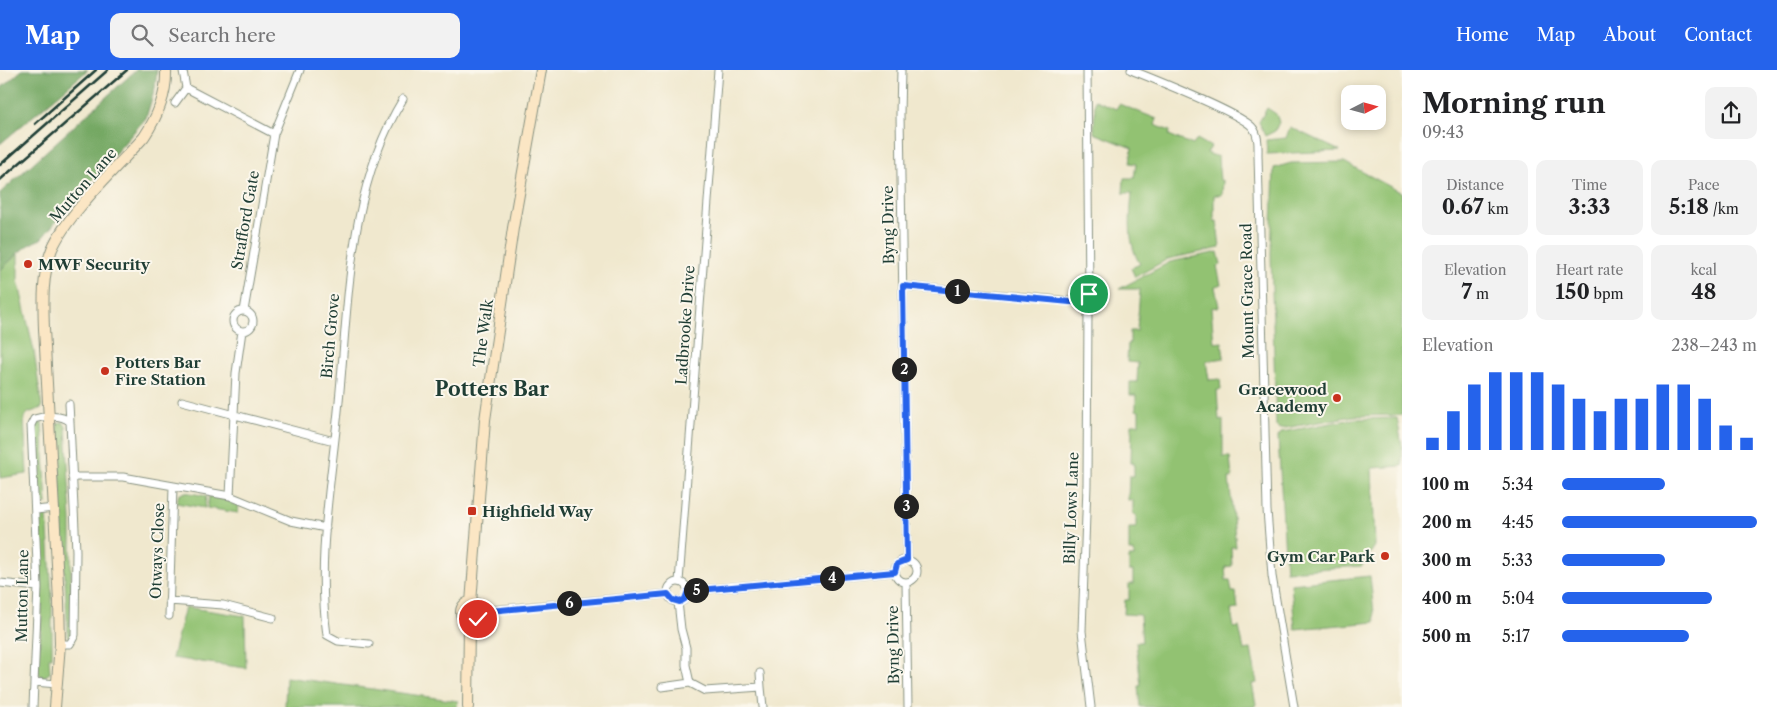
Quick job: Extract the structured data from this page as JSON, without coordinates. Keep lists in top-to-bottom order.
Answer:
{
  "streets": {
    "street": [
      "Mutton Lane",
      "Strafford Gate",
      "Byng Drive",
      "Mount Grace Road",
      "Ladbrooke Drive",
      "The Walk",
      "Birch Grove",
      "Billy Lows Lane",
      "Otways Close"
    ]
  },
  "districts": ["Potters Bar"],
  "places": {
    "other": [
      "MWF Security",
      "Potters Bar Fire Station",
      "Gracewood Academy",
      "Gym Car Park"
    ],
    "transit": ["Highfield Way"]
  },
  "north": "right",
  "page": {
    "header": "Map",
    "search": "Search here",
    "nav": [
      "Home",
      "Map",
      "About",
      "Contact"
    ],
    "heading": ["Morning run", "09:43"],
    "stats": [
      ["Distance", "0.67 km"],
      ["Time", "3:33"],
      ["Pace", "5:18 /km"],
      ["Elevation", "7 m"],
      ["Heart rate", "150 bpm"],
      ["kcal", "48"]
    ],
    "pins": [
      "1",
      "2",
      "3",
      "4",
      "5",
      "6"
    ],
    "chart": ["Elevation", "238–243 m"],
    "list": [
      {
        "name": "100 m",
        "note": "5:34"
      },
      {
        "name": "200 m",
        "note": "4:45"
      },
      {
        "name": "300 m",
        "note": "5:33"
      },
      {
        "name": "400 m",
        "note": "5:04"
      },
      {
        "name": "500 m",
        "note": "5:17"
      }
    ]
  }
}
